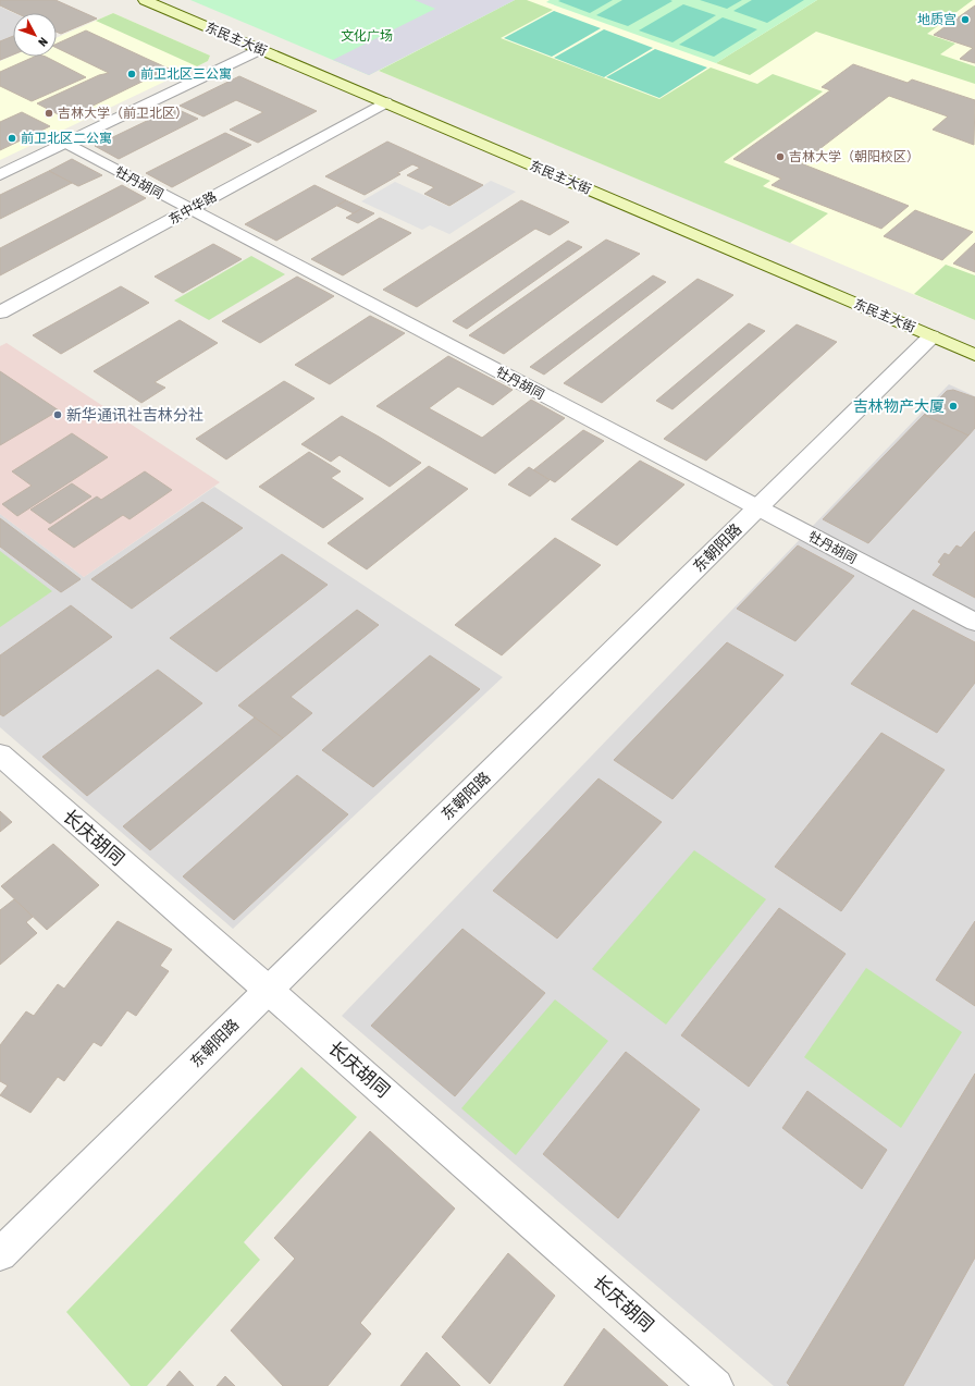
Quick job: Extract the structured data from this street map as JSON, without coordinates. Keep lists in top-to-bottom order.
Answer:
{
  "streets": {
    "main road": ["东民主大街"],
    "street": [
      "牡丹胡同",
      "东中华路",
      "东朝阳路",
      "长庆胡同"
    ]
  },
  "crossings": [
    ["东民主大街", "东中华路"],
    ["东民主大街", "东朝阳路"],
    ["牡丹胡同", "东中华路"],
    ["牡丹胡同", "东朝阳路"],
    ["东朝阳路", "长庆胡同"]
  ],
  "parks": ["文化广场"],
  "places": [
    "地质宫",
    "前卫北区三公寓",
    "吉林大学（前卫北区）",
    "前卫北区二公寓",
    "吉林大学（朝阳校区）",
    "吉林物产大厦",
    "新华通讯社吉林分社"
  ],
  "north": "bottom right"
}
